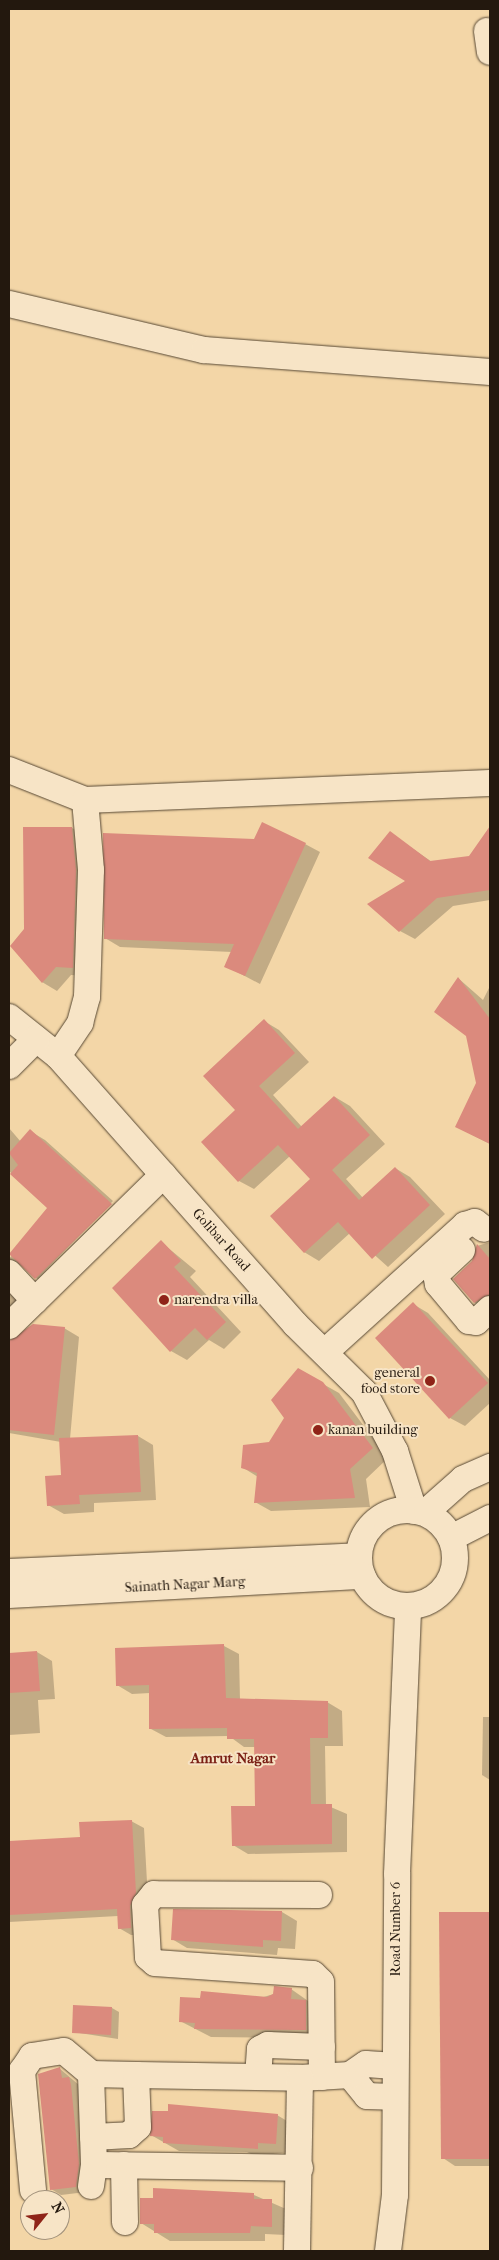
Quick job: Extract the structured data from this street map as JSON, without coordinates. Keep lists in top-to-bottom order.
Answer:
{
  "streets": {
    "street": ["Golibar Road", "Sainath Nagar Marg", "Road Number 6"]
  },
  "crossings": [
    ["Golibar Road", "Sainath Nagar Marg"],
    ["Golibar Road", "Road Number 6"],
    ["Sainath Nagar Marg", "Road Number 6"]
  ],
  "districts": ["Amrut Nagar"],
  "places": ["narendra villa", "general food store", "kanan building"],
  "north": "top right"
}
